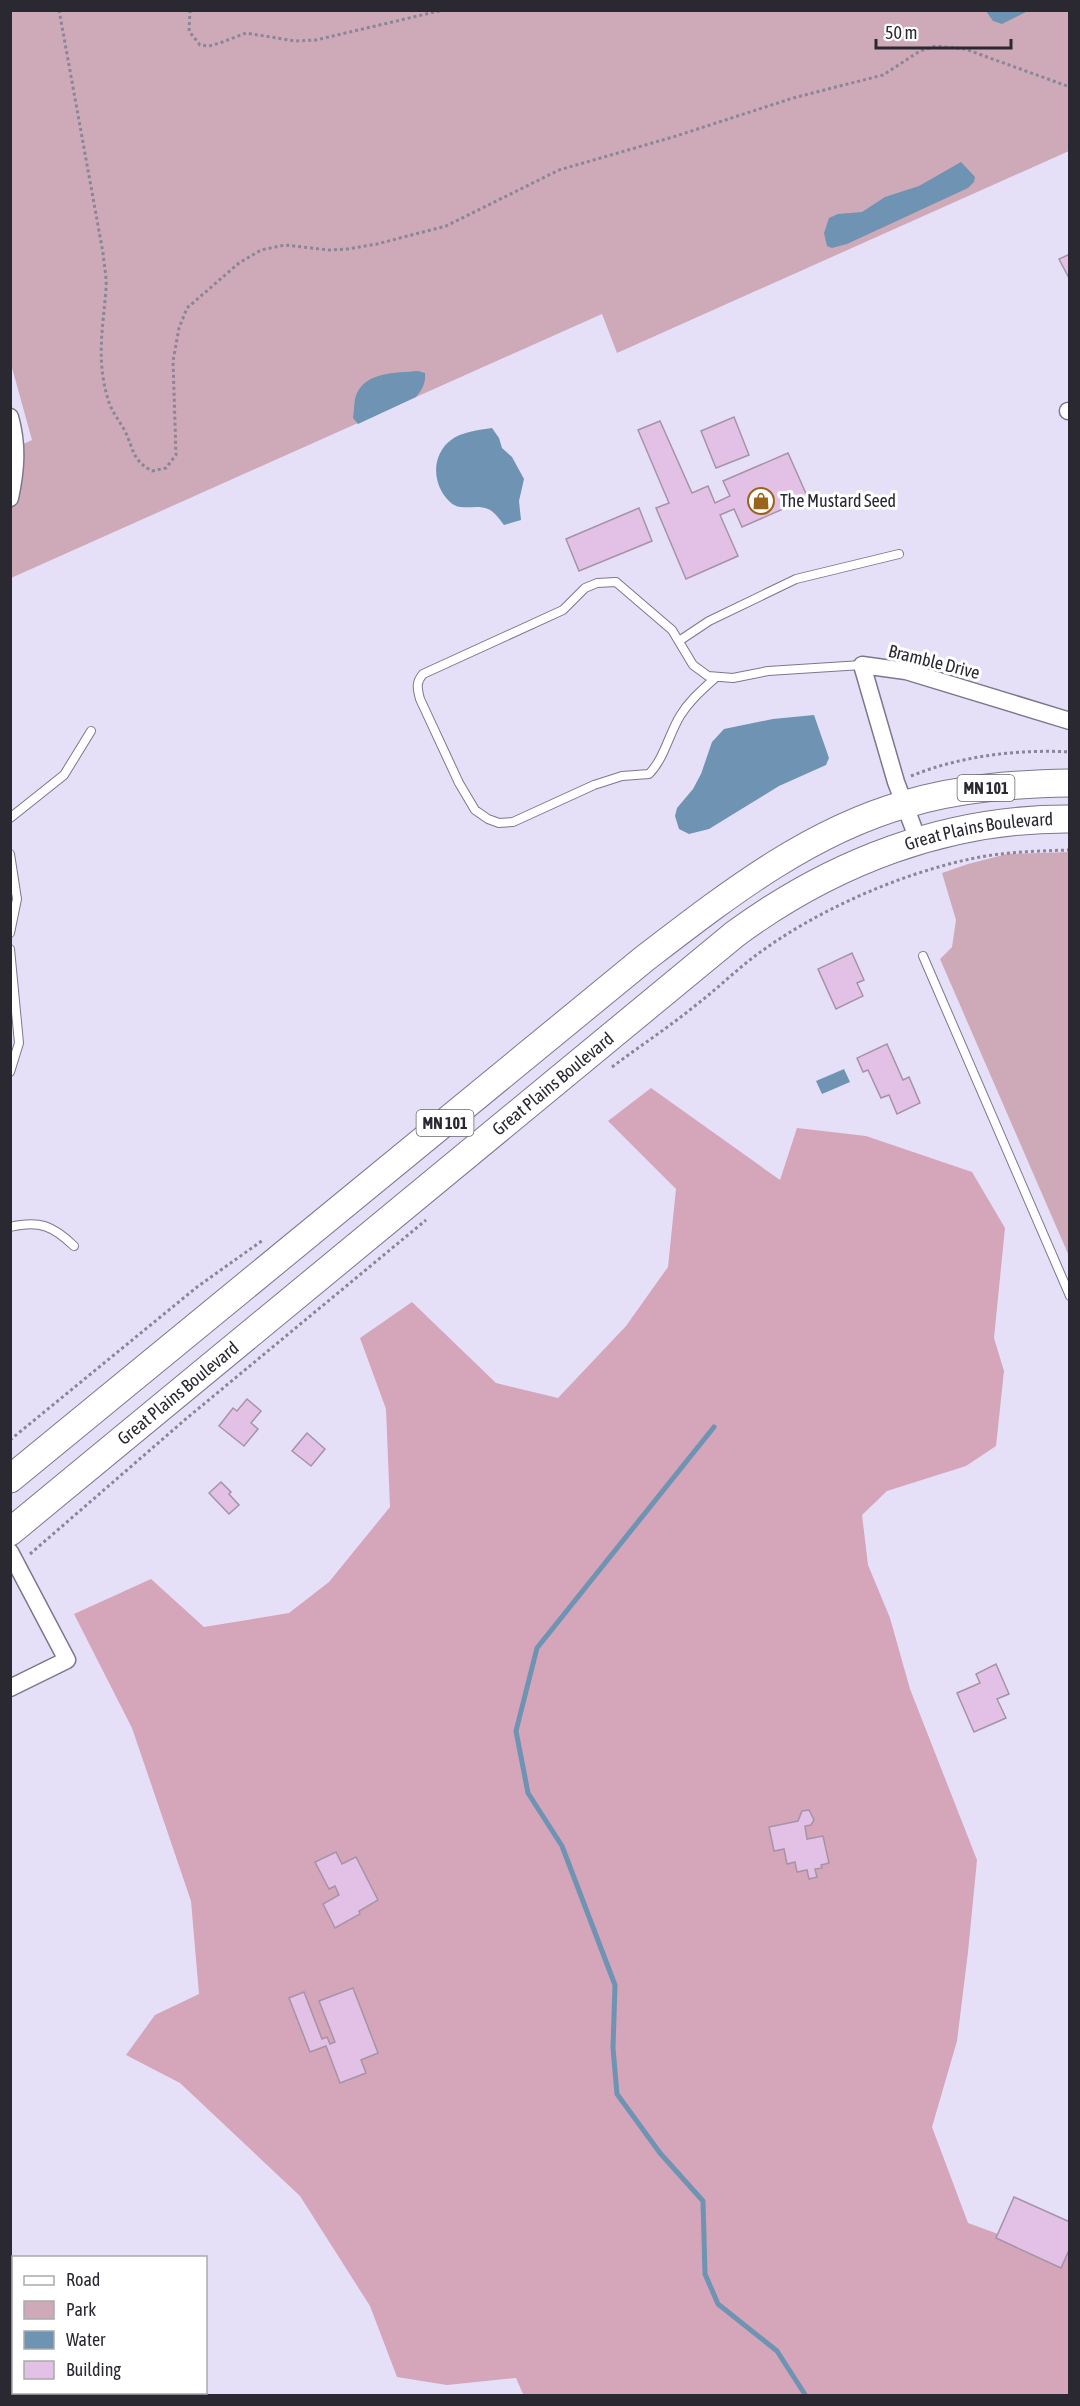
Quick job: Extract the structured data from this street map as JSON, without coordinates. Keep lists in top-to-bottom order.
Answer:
{
  "streets": {
    "main road": ["MN 101", "Great Plains Boulevard"],
    "street": ["Bramble Drive"]
  },
  "crossings": [
    ["Bramble Drive", "Great Plains Boulevard"]
  ],
  "places": {
    "shop": ["The Mustard Seed"]
  },
  "legend": [
    "Road",
    "Park",
    "Water",
    "Building"
  ],
  "scale_bar": "50 m"
}
